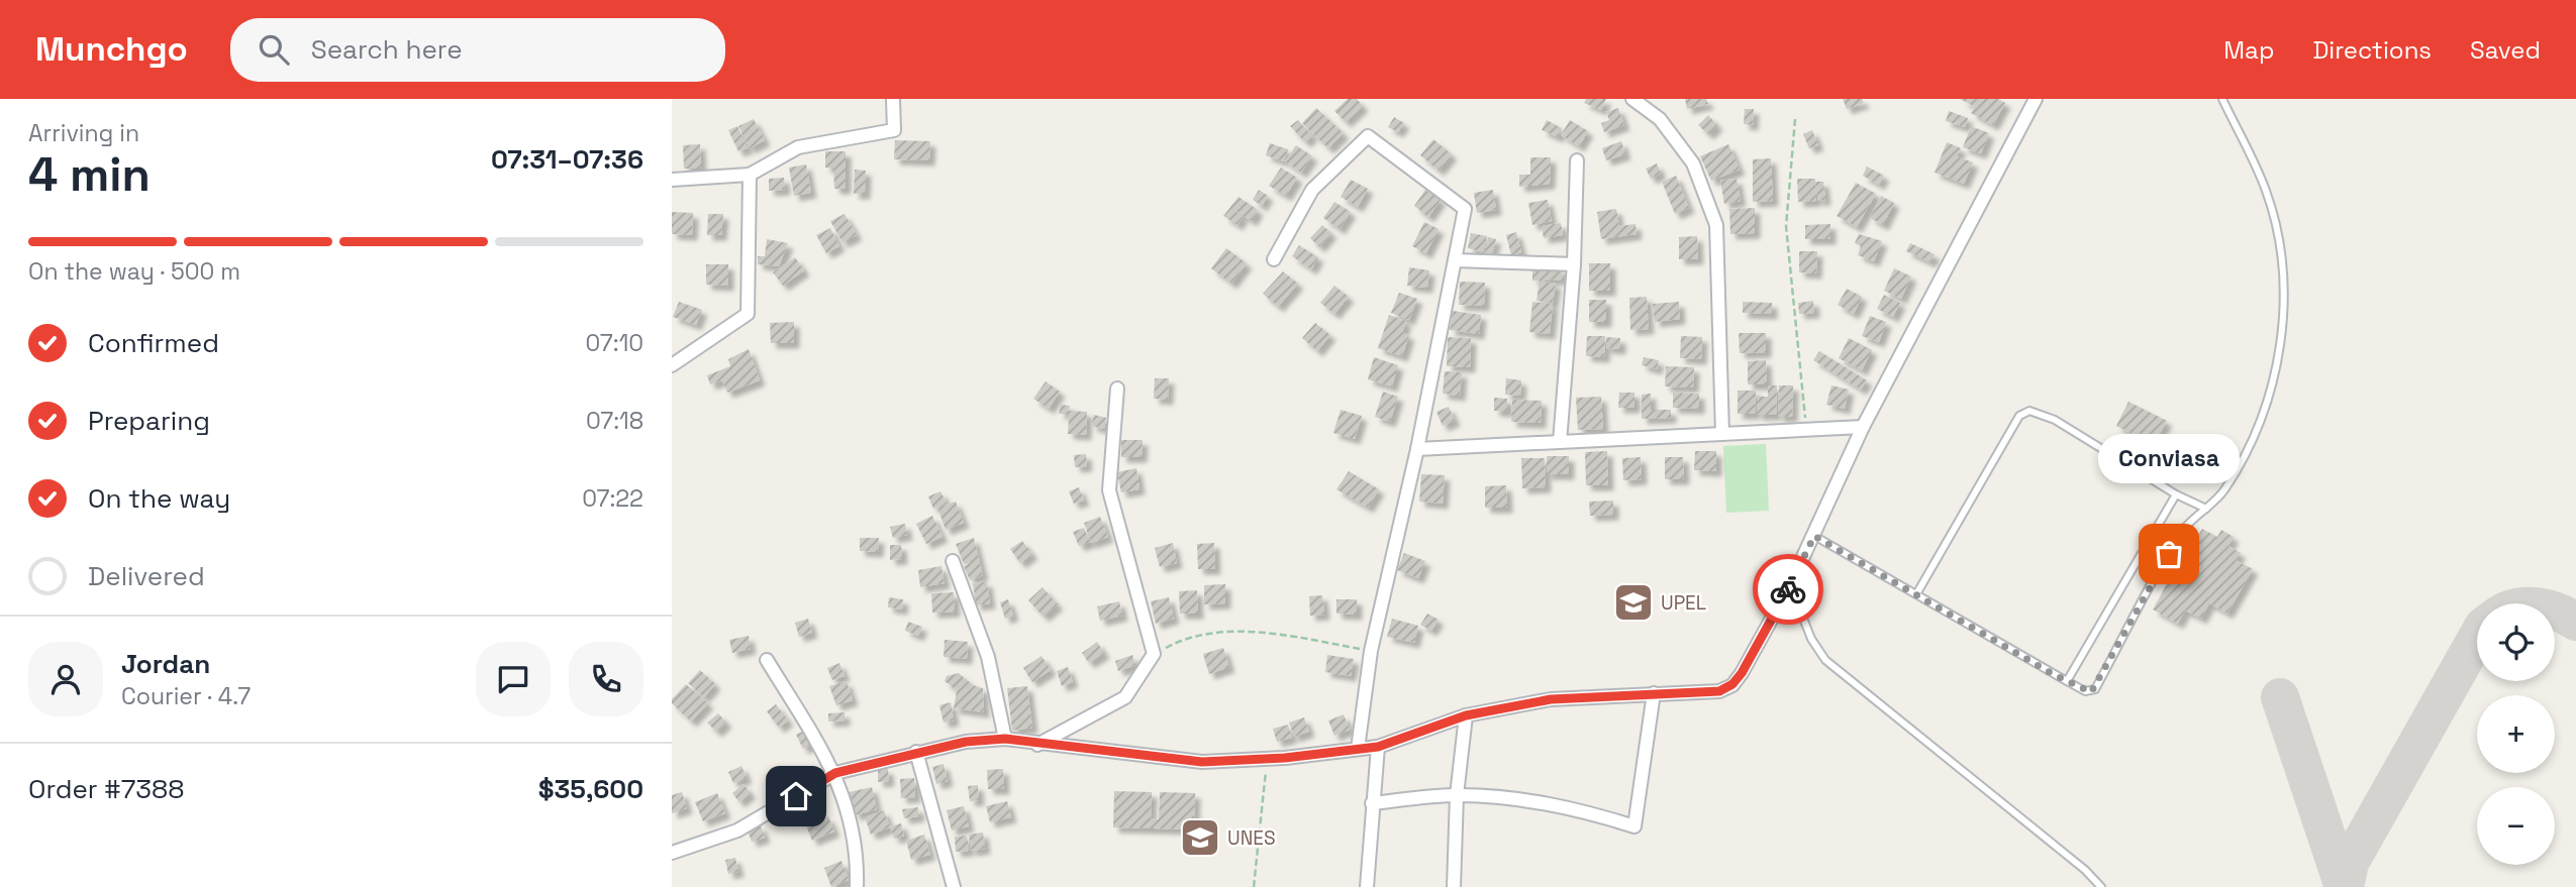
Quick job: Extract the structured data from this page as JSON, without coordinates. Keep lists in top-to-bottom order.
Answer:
{
  "places": {
    "other": ["Conviasa"],
    "school or university": ["UPEL", "UNES"]
  },
  "page": {
    "header": "Munchgo",
    "search": "Search here",
    "nav": ["Map", "Directions", "Saved"],
    "heading": ["4 min", "Arriving in", "07:31–07:36"],
    "panel": [
      "Jordan",
      "Courier · 4.7",
      "Order #7388",
      "$35,600"
    ],
    "bar": "On the way · 500 m",
    "list": [
      ["Confirmed", "07:10"],
      ["Preparing", "07:18"],
      ["On the way", "07:22"],
      "Delivered"
    ],
    "bubble": "Conviasa",
    "map_buttons": ["+", "−"]
  }
}
